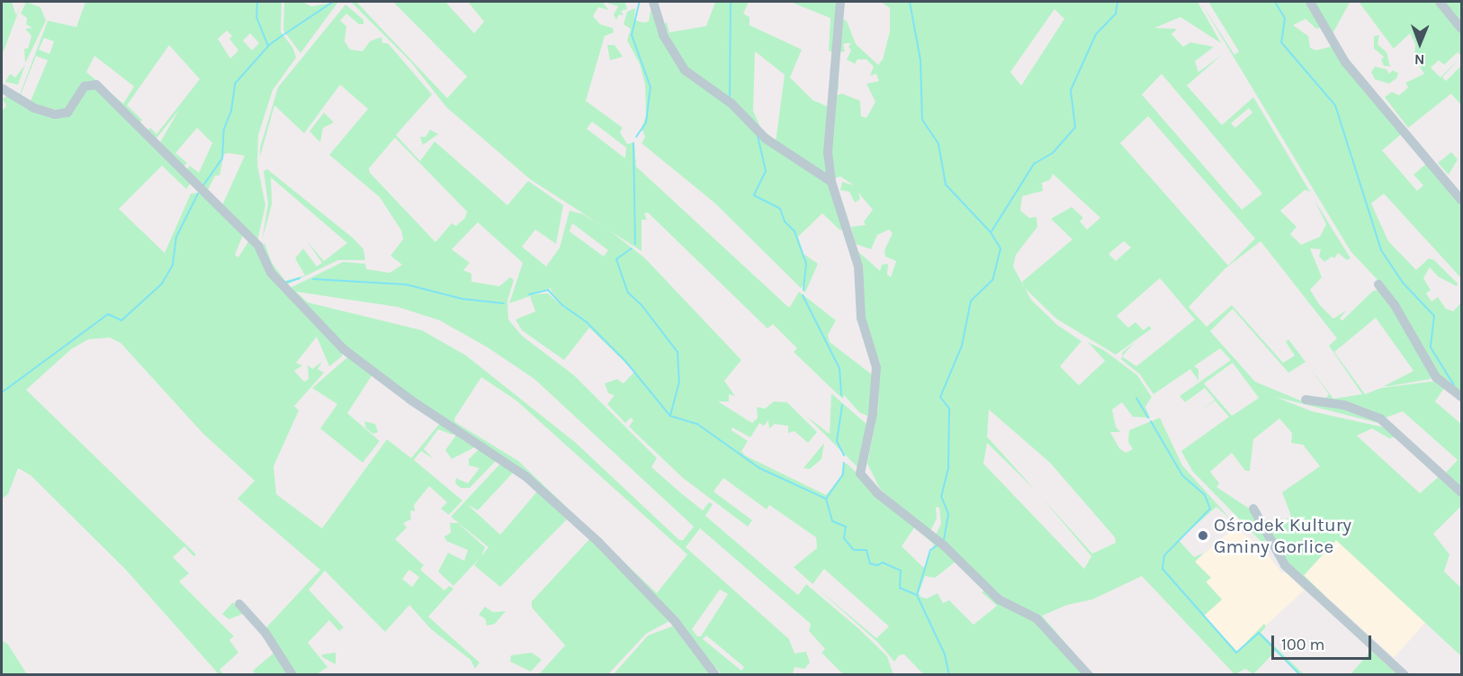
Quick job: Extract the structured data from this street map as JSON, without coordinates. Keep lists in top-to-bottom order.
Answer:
{
  "places": ["Ośrodek Kultury Gminy Gorlice"],
  "scale_bar": "100 m",
  "north": "bottom"
}
